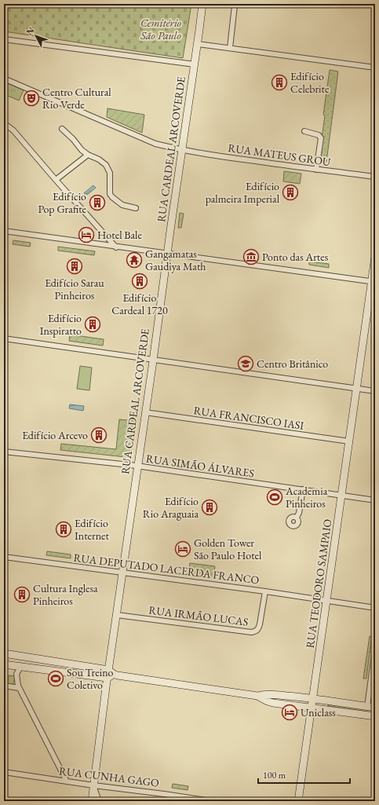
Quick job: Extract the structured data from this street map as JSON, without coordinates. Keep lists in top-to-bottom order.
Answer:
{
  "streets": {
    "main road": ["RUA CARDEAL ARCOVERDE", "RUA TEODORO SAMPAIO"],
    "street": [
      "RUA MATEUS GROU",
      "RUA FRANCISCO IASI",
      "RUA SIMÃO ÁLVARES",
      "RUA DEPUTADO LACERDA FRANCO",
      "RUA IRMÃO LUCAS",
      "RUA CUNHA GAGO"
    ]
  },
  "crossings": [
    ["RUA CARDEAL ARCOVERDE", "RUA MATEUS GROU"],
    ["RUA CARDEAL ARCOVERDE", "RUA FRANCISCO IASI"],
    ["RUA CARDEAL ARCOVERDE", "RUA SIMÃO ÁLVARES"],
    ["RUA CARDEAL ARCOVERDE", "RUA DEPUTADO LACERDA FRANCO"],
    ["RUA CARDEAL ARCOVERDE", "RUA IRMÃO LUCAS"],
    ["RUA CARDEAL ARCOVERDE", "RUA CUNHA GAGO"],
    ["RUA FRANCISCO IASI", "RUA TEODORO SAMPAIO"],
    ["RUA SIMÃO ÁLVARES", "RUA TEODORO SAMPAIO"],
    ["RUA DEPUTADO LACERDA FRANCO", "RUA TEODORO SAMPAIO"],
    ["RUA DEPUTADO LACERDA FRANCO", "RUA IRMÃO LUCAS"]
  ],
  "parks": ["Cemitério São Paulo"],
  "places": {
    "building": [
      "Edifício Celebrite",
      "Edifício palmeira Imperial",
      "Edifício Pop Grafite",
      "Edifício Sarau Pinheiros",
      "Edifício Cardeal 1720",
      "Edifício Inspiratto",
      "Edifício Arcevo",
      "Edifício Rio Araguaia",
      "Edifício Internet",
      "Cultura Inglesa Pinheiros"
    ],
    "theatre": ["Centro Cultural Rio Verde"],
    "hotel": ["Hotel Bale", "Golden Tower São Paulo Hotel", "Uniclass"],
    "museum": ["Ponto das Artes"],
    "temple": ["Gangamatas Gaudiya Math"],
    "school or university": ["Centro Britânico"],
    "sports": ["Academia Pinheiros", "Sou Treino Coletivo"]
  },
  "scale_bar": "100 m",
  "north": "top left"
}
